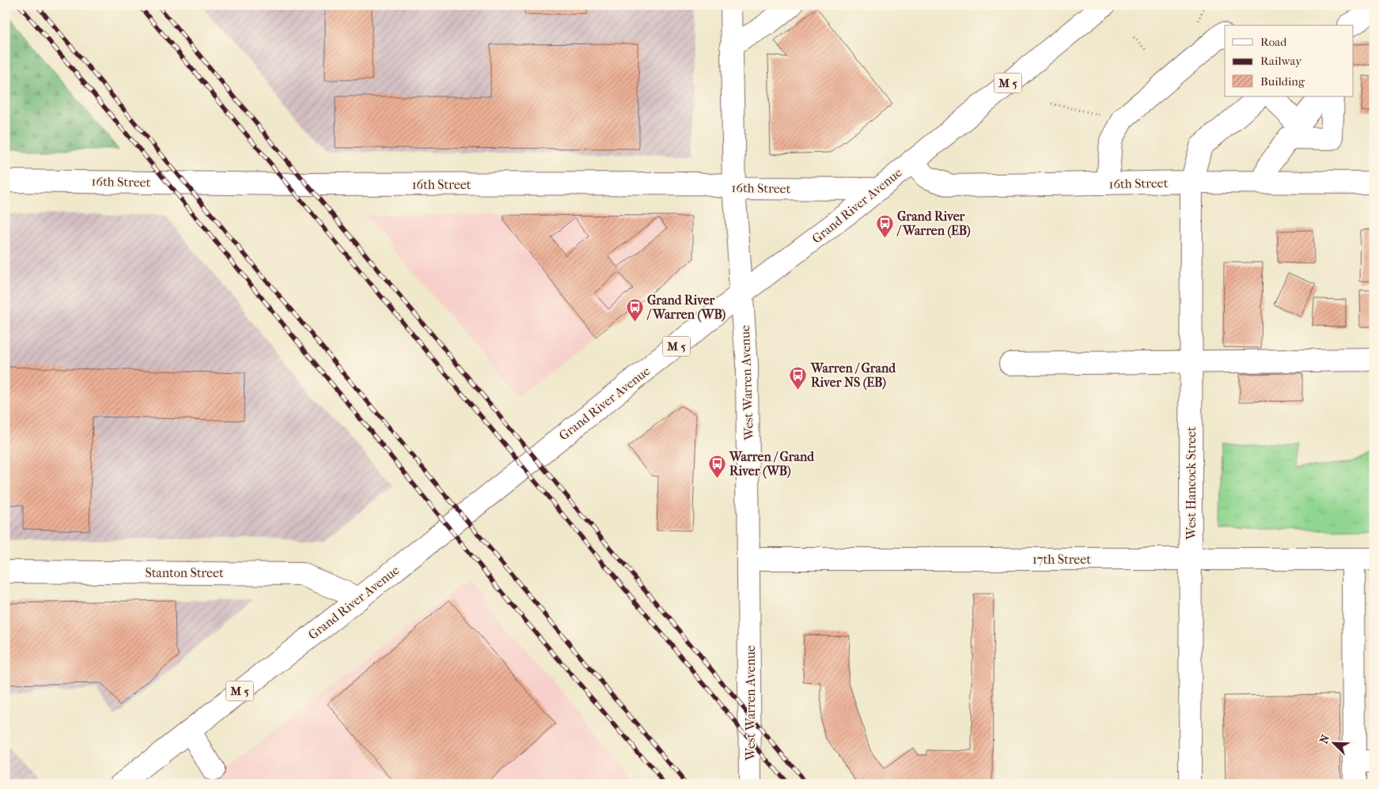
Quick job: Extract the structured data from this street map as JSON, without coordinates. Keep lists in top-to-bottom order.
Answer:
{
  "streets": {
    "street": [
      "M 5",
      "16th Street",
      "Grand River Avenue",
      "West Warren Avenue",
      "West Hancock Street",
      "17th Street",
      "Stanton Street"
    ]
  },
  "crossings": [
    ["16th Street", "Grand River Avenue"],
    ["16th Street", "West Warren Avenue"],
    ["16th Street", "West Hancock Street"],
    ["Grand River Avenue", "West Warren Avenue"],
    ["Grand River Avenue", "Stanton Street"],
    ["West Warren Avenue", "17th Street"],
    ["West Hancock Street", "17th Street"]
  ],
  "places": {
    "bus stop": [
      "Grand River / Warren (EB)",
      "Grand River / Warren (WB)",
      "Warren / Grand River NS (EB)",
      "Warren / Grand River (WB)"
    ]
  },
  "legend": ["Road", "Railway", "Building"],
  "north": "top left"
}
